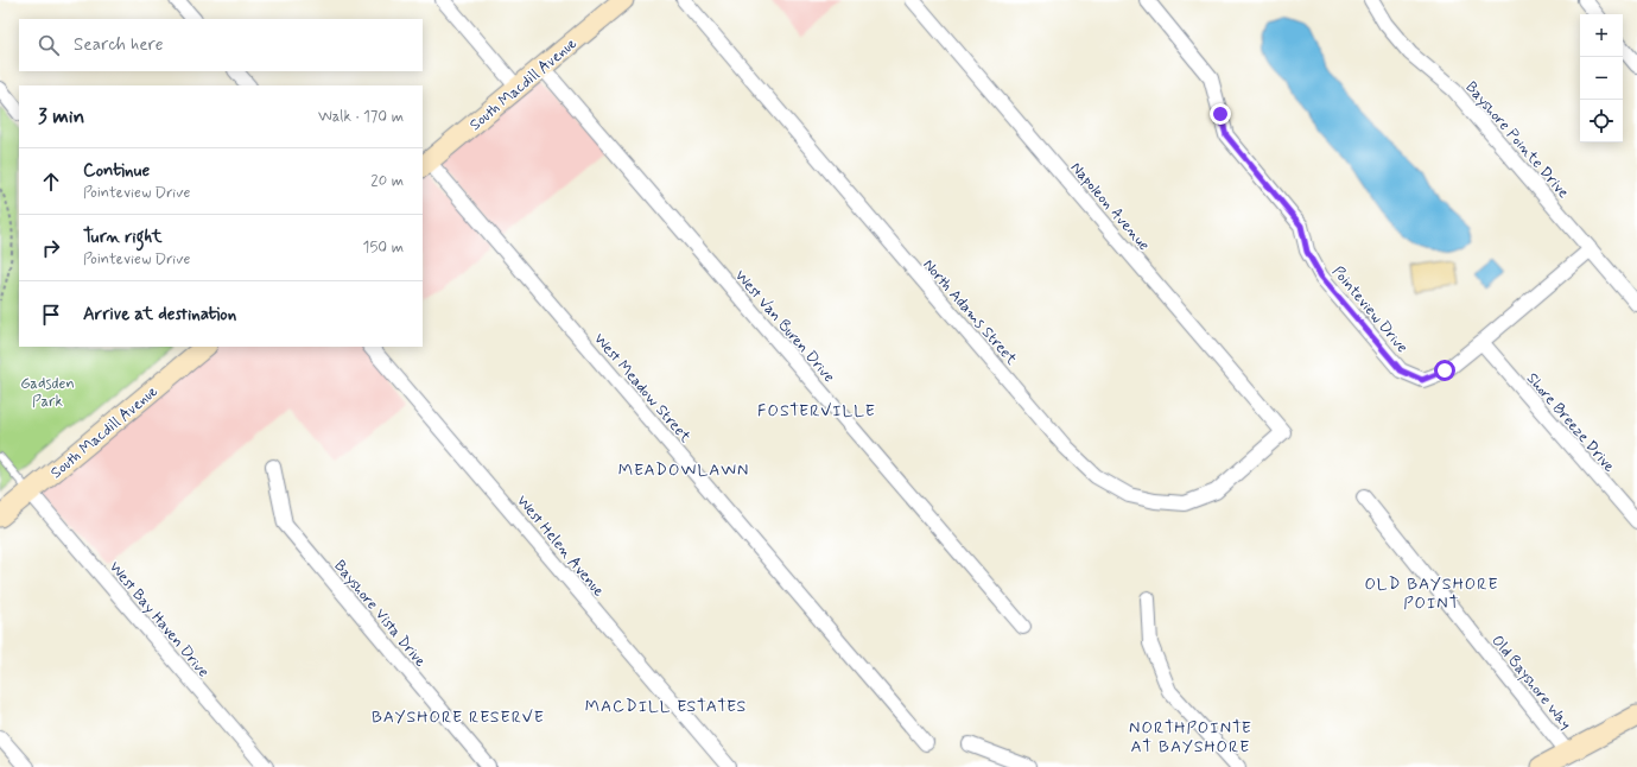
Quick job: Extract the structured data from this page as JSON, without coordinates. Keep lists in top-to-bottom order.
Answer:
{
  "streets": {
    "street": [
      "South Macdill Avenue",
      "Bayshore Pointe Drive",
      "Napoleon Avenue",
      "Pointeview Drive",
      "North Adams Street",
      "West Van Buren Drive",
      "West Meadow Street",
      "Shore Breeze Drive",
      "West Helen Avenue",
      "Bayshore Vista Drive",
      "West Bay Haven Drive",
      "Old Bayshore Way"
    ]
  },
  "crossings": [
    ["South Macdill Avenue", "West Van Buren Drive"],
    ["South Macdill Avenue", "West Meadow Street"],
    ["South Macdill Avenue", "West Bay Haven Drive"],
    ["Bayshore Pointe Drive", "Pointeview Drive"],
    ["Napoleon Avenue", "North Adams Street"],
    ["Pointeview Drive", "Shore Breeze Drive"]
  ],
  "districts": [
    "FOSTERVILLE",
    "MEADOWLAWN",
    "OLD BAYSHORE POINT",
    "MACDILL ESTATES",
    "BAYSHORE RESERVE",
    "NORTHPOINTE AT BAYSHORE"
  ],
  "parks": ["Gadsden Park"],
  "page": {
    "map_buttons": ["+", "−"],
    "search": "Search here",
    "heading": ["3 min", "Walk · 170 m"],
    "list": [
      ["Continue", "Pointeview Drive", "20 m"],
      ["Turn right", "Pointeview Drive", "150 m"],
      "Arrive at destination"
    ]
  }
}
